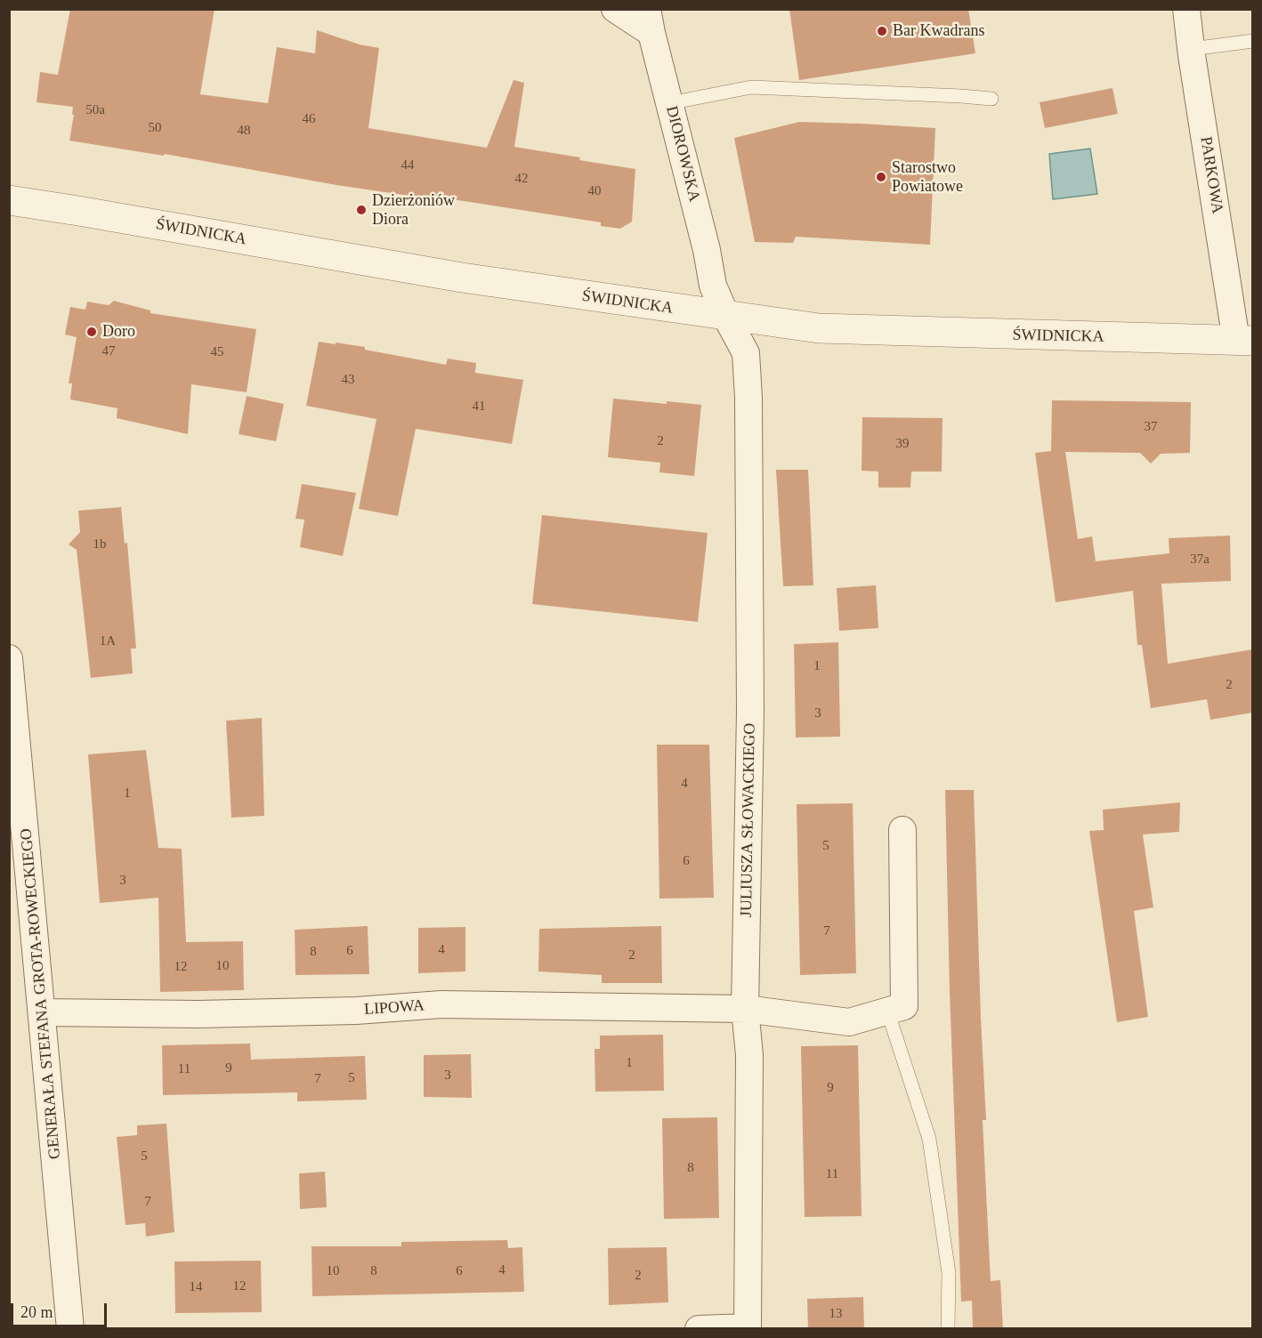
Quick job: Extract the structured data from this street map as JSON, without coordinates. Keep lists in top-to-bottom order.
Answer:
{
  "streets": {
    "street": [
      "DIOROWSKA",
      "PARKOWA",
      "ŚWIDNICKA",
      "JULIUSZA SŁOWACKIEGO",
      "GENERAŁA STEFANA GROTA-ROWECKIEGO",
      "LIPOWA"
    ]
  },
  "crossings": [
    ["DIOROWSKA", "ŚWIDNICKA"],
    ["DIOROWSKA", "JULIUSZA SŁOWACKIEGO"],
    ["PARKOWA", "ŚWIDNICKA"],
    ["ŚWIDNICKA", "JULIUSZA SŁOWACKIEGO"],
    ["JULIUSZA SŁOWACKIEGO", "LIPOWA"],
    ["GENERAŁA STEFANA GROTA-ROWECKIEGO", "LIPOWA"]
  ],
  "places": [
    "Bar Kwadrans",
    "Starostwo Powiatowe",
    "Dzierżoniów Diora",
    "Doro"
  ],
  "house_numbers": [
    "50a",
    "46",
    "50",
    "48",
    "44",
    "42",
    "40",
    "47",
    "45",
    "43",
    "41",
    "37",
    "2",
    "39",
    "1b",
    "37a",
    "1A",
    "1",
    "2",
    "3",
    "4",
    "1",
    "5",
    "6",
    "3",
    "7",
    "4",
    "6",
    "8",
    "2",
    "10",
    "12",
    "1",
    "9",
    "11",
    "3",
    "5",
    "7",
    "9",
    "5",
    "8",
    "11",
    "7",
    "4",
    "10",
    "8",
    "6",
    "2",
    "12",
    "14",
    "13"
  ],
  "scale_bar": "20 m"
}
